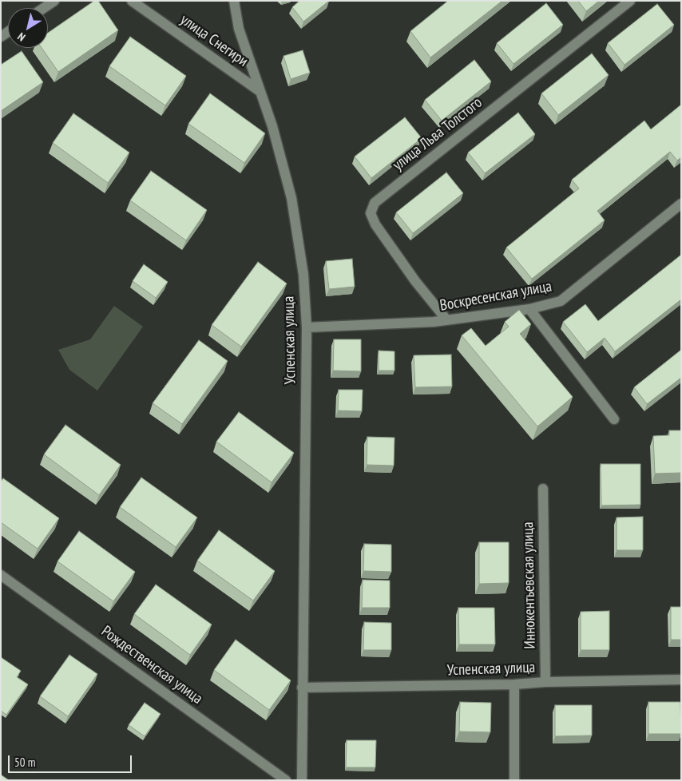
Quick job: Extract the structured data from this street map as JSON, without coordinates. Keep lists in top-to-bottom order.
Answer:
{
  "streets": {
    "street": [
      "улица Снегири",
      "улица Льва Толстого",
      "Воскресенская улица",
      "Успенская улица",
      "Иннокентьевская улица",
      "Рождественская улица"
    ]
  },
  "crossings": [
    ["улица Снегири", "Успенская улица"],
    ["улица Льва Толстого", "Воскресенская улица"],
    ["Воскресенская улица", "Успенская улица"],
    ["Успенская улица", "Иннокентьевская улица"]
  ],
  "scale_bar": "50 m",
  "north": "bottom left"
}
